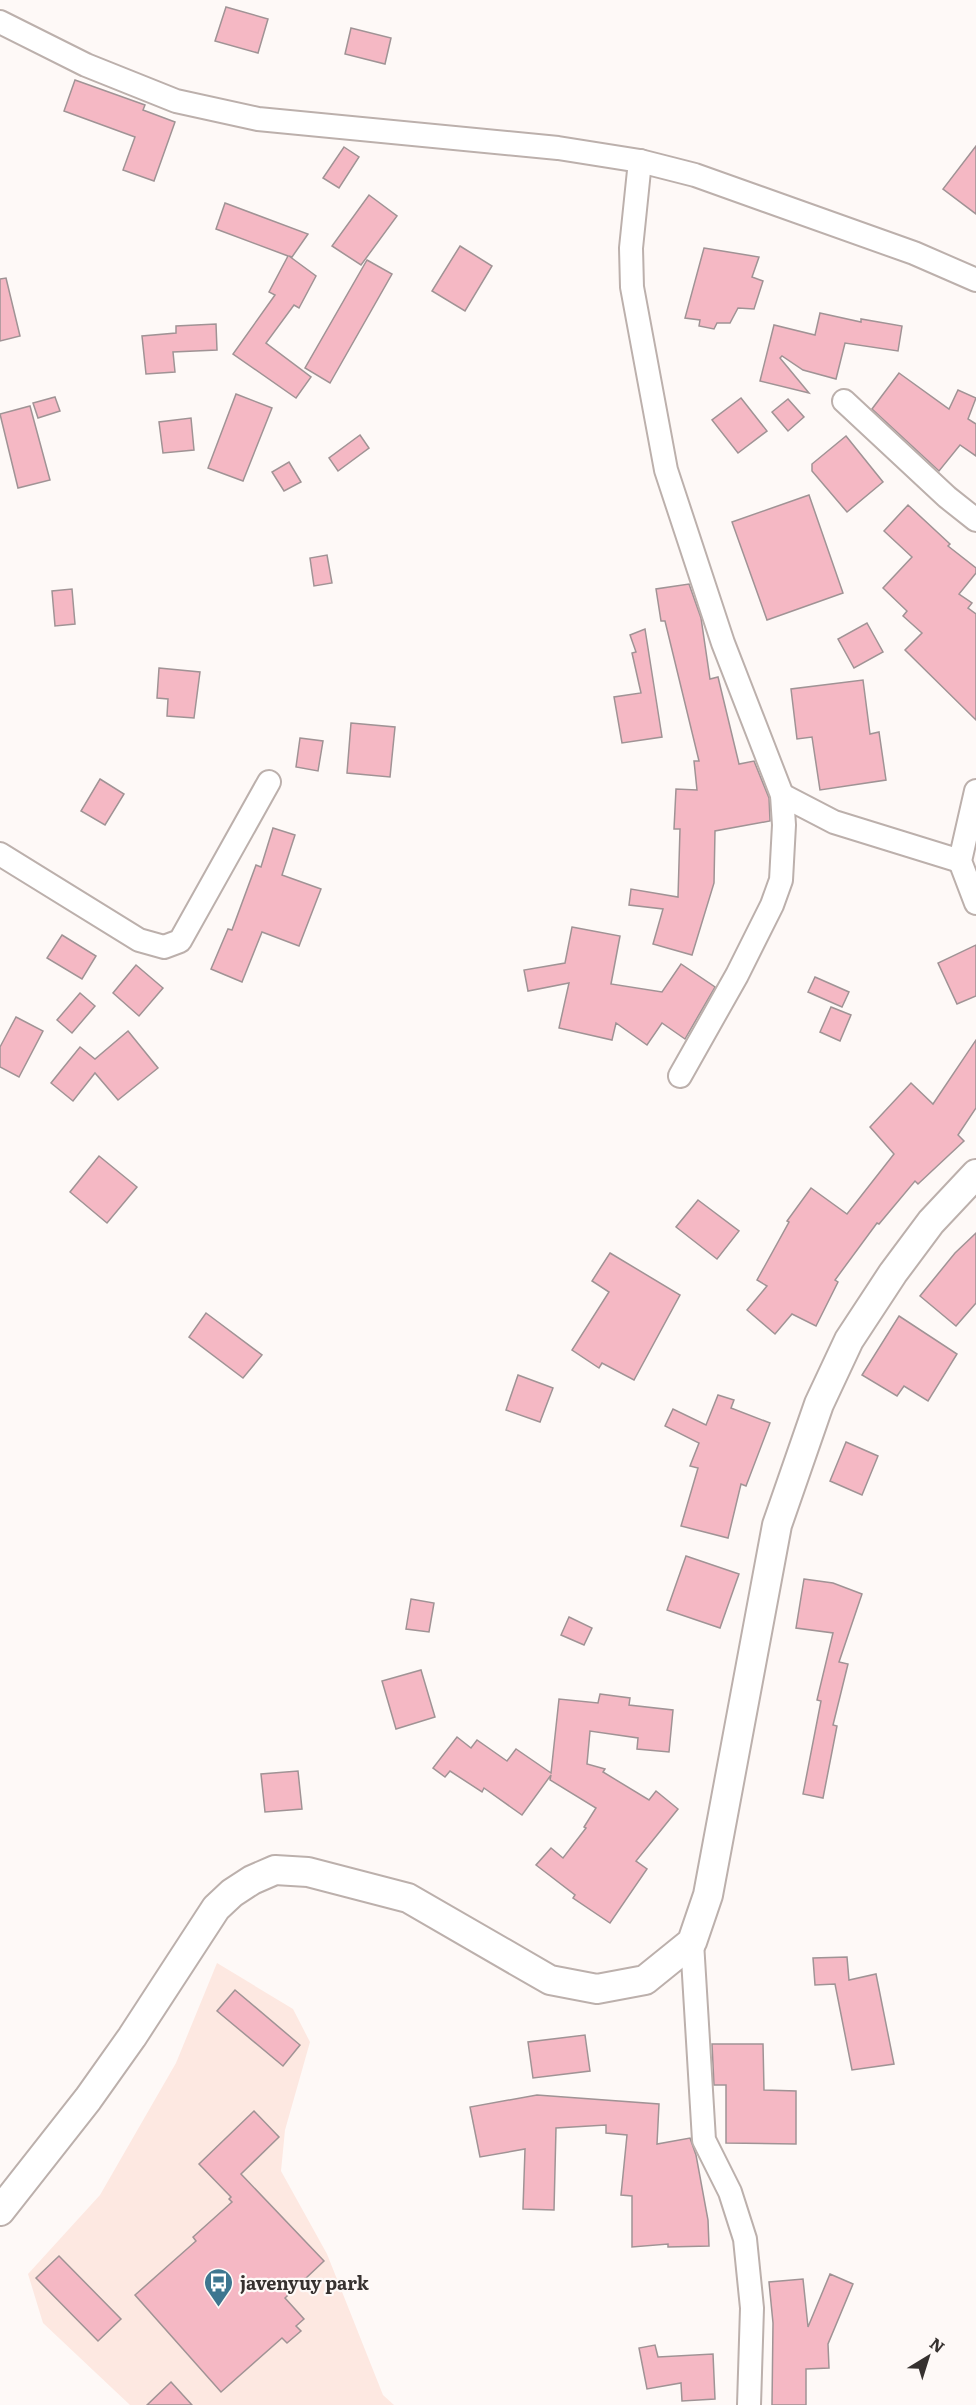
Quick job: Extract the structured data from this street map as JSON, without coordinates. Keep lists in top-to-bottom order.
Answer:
{
  "places": {
    "bus stop": ["javenyuy park"]
  },
  "north": "top right"
}
